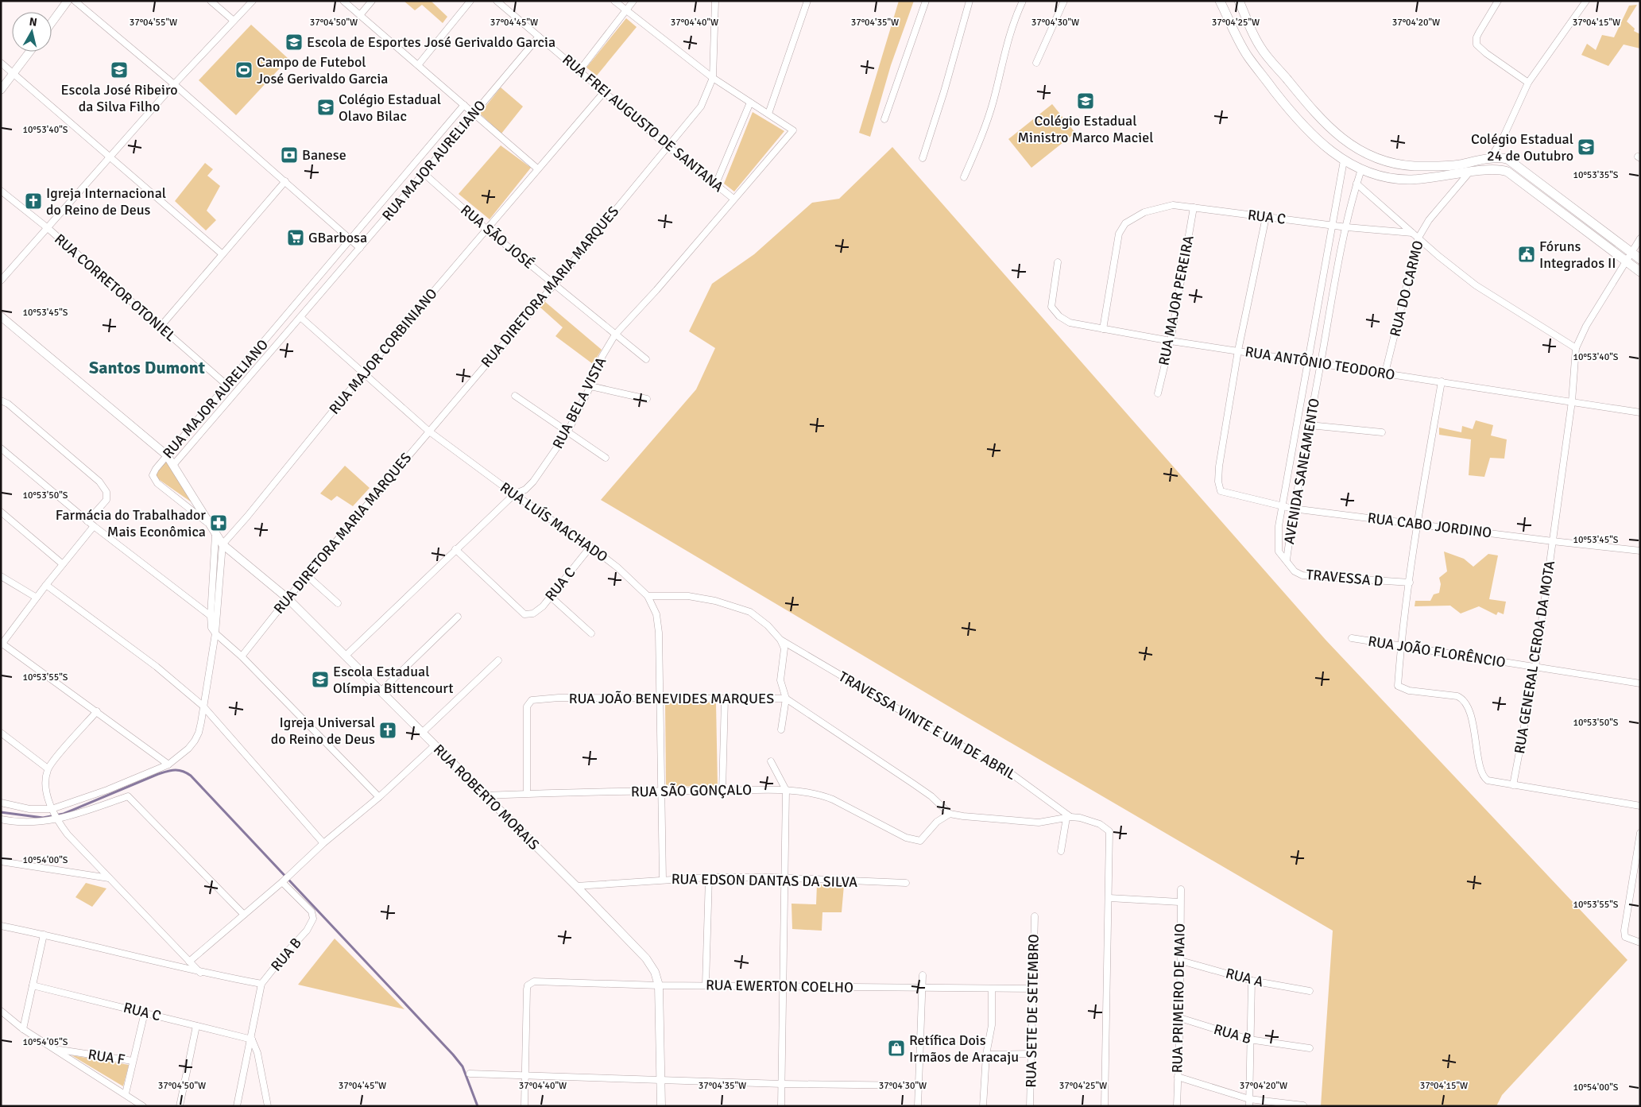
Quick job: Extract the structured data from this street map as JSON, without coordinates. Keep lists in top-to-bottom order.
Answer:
{
  "streets": {
    "street": [
      "RUA FREI AUGUSTO DE SANTANA",
      "RUA MAJOR AURELIANO",
      "RUA C",
      "RUA SÃO JOSÉ",
      "RUA DIRETORA MARIA MARQUES",
      "RUA CORRETOR OTONIEL",
      "RUA DO CARMO",
      "RUA MAJOR PEREIRA",
      "RUA MAJOR CORBINIANO",
      "RUA ANTÔNIO TEODORO",
      "RUA BELA VISTA",
      "AVENIDA SANEAMENTO",
      "RUA LUÍS MACHADO",
      "RUA CABO JORDINO",
      "TRAVESSA D",
      "RUA JOÃO FLORÊNCIO",
      "RUA GENERAL CEROA DA MOTA",
      "RUA JOÃO BENEVIDES MARQUES",
      "TRAVESSA VINTE E UM DE ABRIL",
      "RUA SÃO GONÇALO",
      "RUA ROBERTO MORAIS",
      "RUA EDSON DANTAS DA SILVA",
      "RUA B",
      "RUA A",
      "RUA EWERTON COELHO",
      "RUA PRIMEIRO DE MAIO",
      "RUA SETE DE SETEMBRO",
      "RUA F"
    ]
  },
  "crossings": [
    ["RUA FREI AUGUSTO DE SANTANA", "RUA MAJOR AURELIANO"],
    ["RUA FREI AUGUSTO DE SANTANA", "RUA DIRETORA MARIA MARQUES"],
    ["RUA FREI AUGUSTO DE SANTANA", "RUA MAJOR CORBINIANO"],
    ["RUA FREI AUGUSTO DE SANTANA", "RUA BELA VISTA"],
    ["RUA MAJOR AURELIANO", "RUA SÃO JOSÉ"],
    ["RUA MAJOR AURELIANO", "RUA CORRETOR OTONIEL"],
    ["RUA MAJOR AURELIANO", "RUA LUÍS MACHADO"],
    ["RUA C", "RUA MAJOR PEREIRA"],
    ["RUA C", "RUA ANTÔNIO TEODORO"],
    ["RUA C", "RUA BELA VISTA"],
    ["RUA C", "AVENIDA SANEAMENTO"],
    ["RUA C", "RUA LUÍS MACHADO"],
    ["RUA C", "RUA B"],
    ["RUA SÃO JOSÉ", "RUA DIRETORA MARIA MARQUES"],
    ["RUA SÃO JOSÉ", "RUA MAJOR CORBINIANO"],
    ["RUA SÃO JOSÉ", "RUA BELA VISTA"],
    ["RUA DIRETORA MARIA MARQUES", "RUA LUÍS MACHADO"],
    ["RUA DIRETORA MARIA MARQUES", "RUA ROBERTO MORAIS"],
    ["RUA DO CARMO", "RUA ANTÔNIO TEODORO"],
    ["RUA MAJOR PEREIRA", "RUA ANTÔNIO TEODORO"],
    ["RUA MAJOR CORBINIANO", "RUA LUÍS MACHADO"],
    ["RUA MAJOR CORBINIANO", "RUA ROBERTO MORAIS"],
    ["RUA ANTÔNIO TEODORO", "AVENIDA SANEAMENTO"],
    ["RUA ANTÔNIO TEODORO", "RUA CABO JORDINO"],
    ["RUA ANTÔNIO TEODORO", "RUA GENERAL CEROA DA MOTA"],
    ["RUA BELA VISTA", "RUA LUÍS MACHADO"],
    ["RUA BELA VISTA", "RUA ROBERTO MORAIS"],
    ["AVENIDA SANEAMENTO", "RUA CABO JORDINO"],
    ["AVENIDA SANEAMENTO", "TRAVESSA D"],
    ["RUA CABO JORDINO", "RUA GENERAL CEROA DA MOTA"],
    ["RUA JOÃO FLORÊNCIO", "RUA GENERAL CEROA DA MOTA"],
    ["RUA JOÃO BENEVIDES MARQUES", "RUA SÃO GONÇALO"],
    ["RUA SÃO GONÇALO", "RUA ROBERTO MORAIS"],
    ["RUA ROBERTO MORAIS", "RUA EDSON DANTAS DA SILVA"],
    ["RUA ROBERTO MORAIS", "RUA EWERTON COELHO"],
    ["RUA B", "RUA PRIMEIRO DE MAIO"],
    ["RUA A", "RUA PRIMEIRO DE MAIO"],
    ["RUA EWERTON COELHO", "RUA SETE DE SETEMBRO"]
  ],
  "districts": ["Santos Dumont"],
  "places": {
    "school or university": [
      "Escola de Esportes José Gerivaldo Garcia",
      "Escola José Ribeiro da Silva Filho",
      "Colégio Estadual Ministro Marco Maciel",
      "Colégio Estadual Olavo Bilac",
      "Colégio Estadual 24 de Outubro",
      "Escola Estadual Olímpia Bittencourt"
    ],
    "sports": ["Campo de Futebol José Gerivaldo Garcia"],
    "bank": ["Banese"],
    "church": ["Igreja Internacional do Reino de Deus", "Igreja Universal do Reino de Deus"],
    "supermarket": ["GBarbosa"],
    "public building": ["Fóruns Integrados II"],
    "pharmacy": ["Farmácia do Trabalhador Mais Econômica"],
    "shop": ["Retífica Dois Irmãos de Aracaju"]
  },
  "north": "top",
  "coordinates": [
    "37°04'55\"W",
    "37°04'50\"W",
    "37°04'45\"W",
    "37°04'40\"W",
    "37°04'35\"W",
    "37°04'30\"W",
    "37°04'25\"W",
    "37°04'20\"W",
    "37°04'15\"W",
    "10°53'40\"S",
    "10°53'35\"S",
    "10°53'45\"S",
    "10°53'50\"S",
    "10°53'55\"S",
    "10°54'00\"S",
    "10°54'05\"S"
  ]
}
